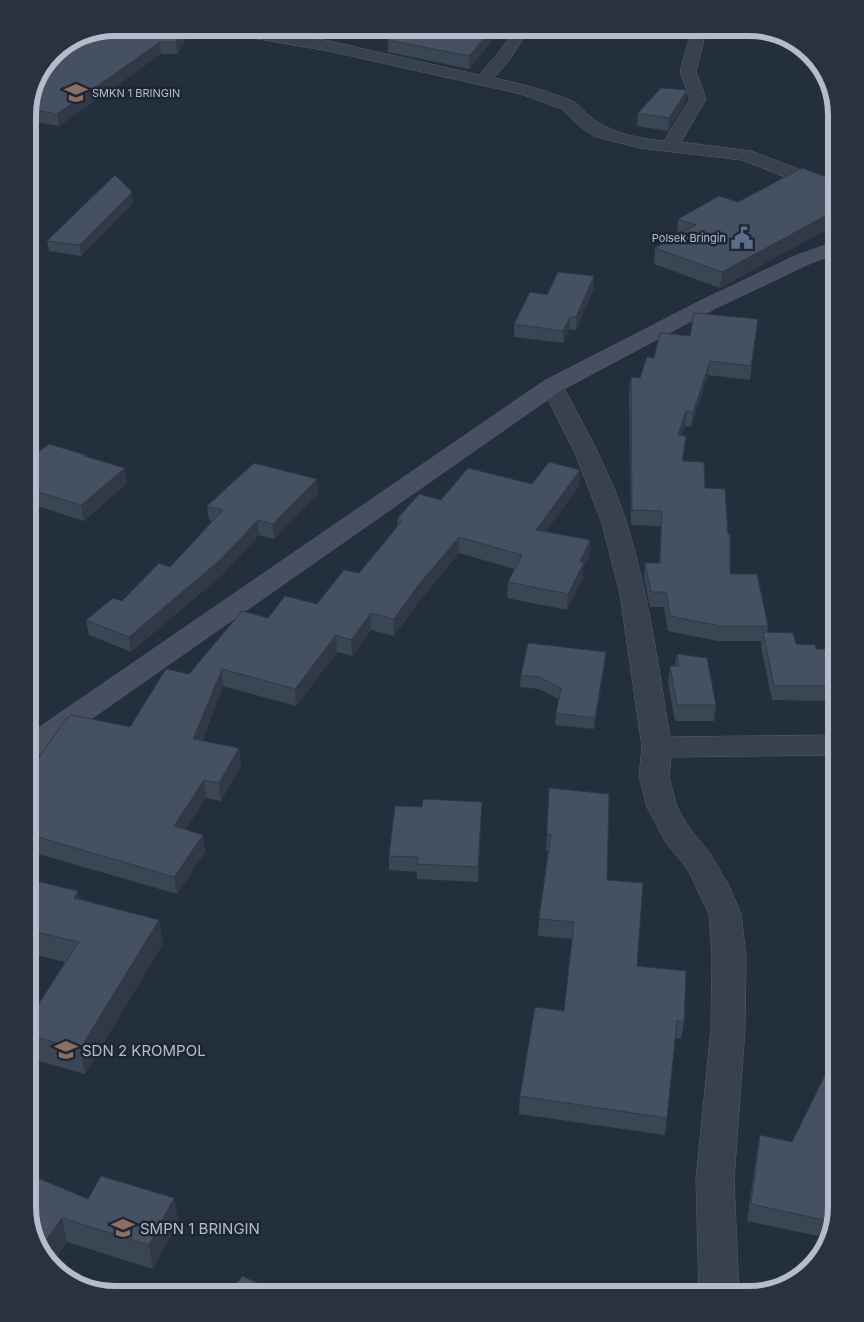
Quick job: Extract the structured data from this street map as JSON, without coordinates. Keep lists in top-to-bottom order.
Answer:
{
  "places": {
    "school or university": ["SMKN 1 BRINGIN", "SDN 2 KROMPOL", "SMPN 1 BRINGIN"],
    "public building": ["Polsek Bringin"]
  }
}
